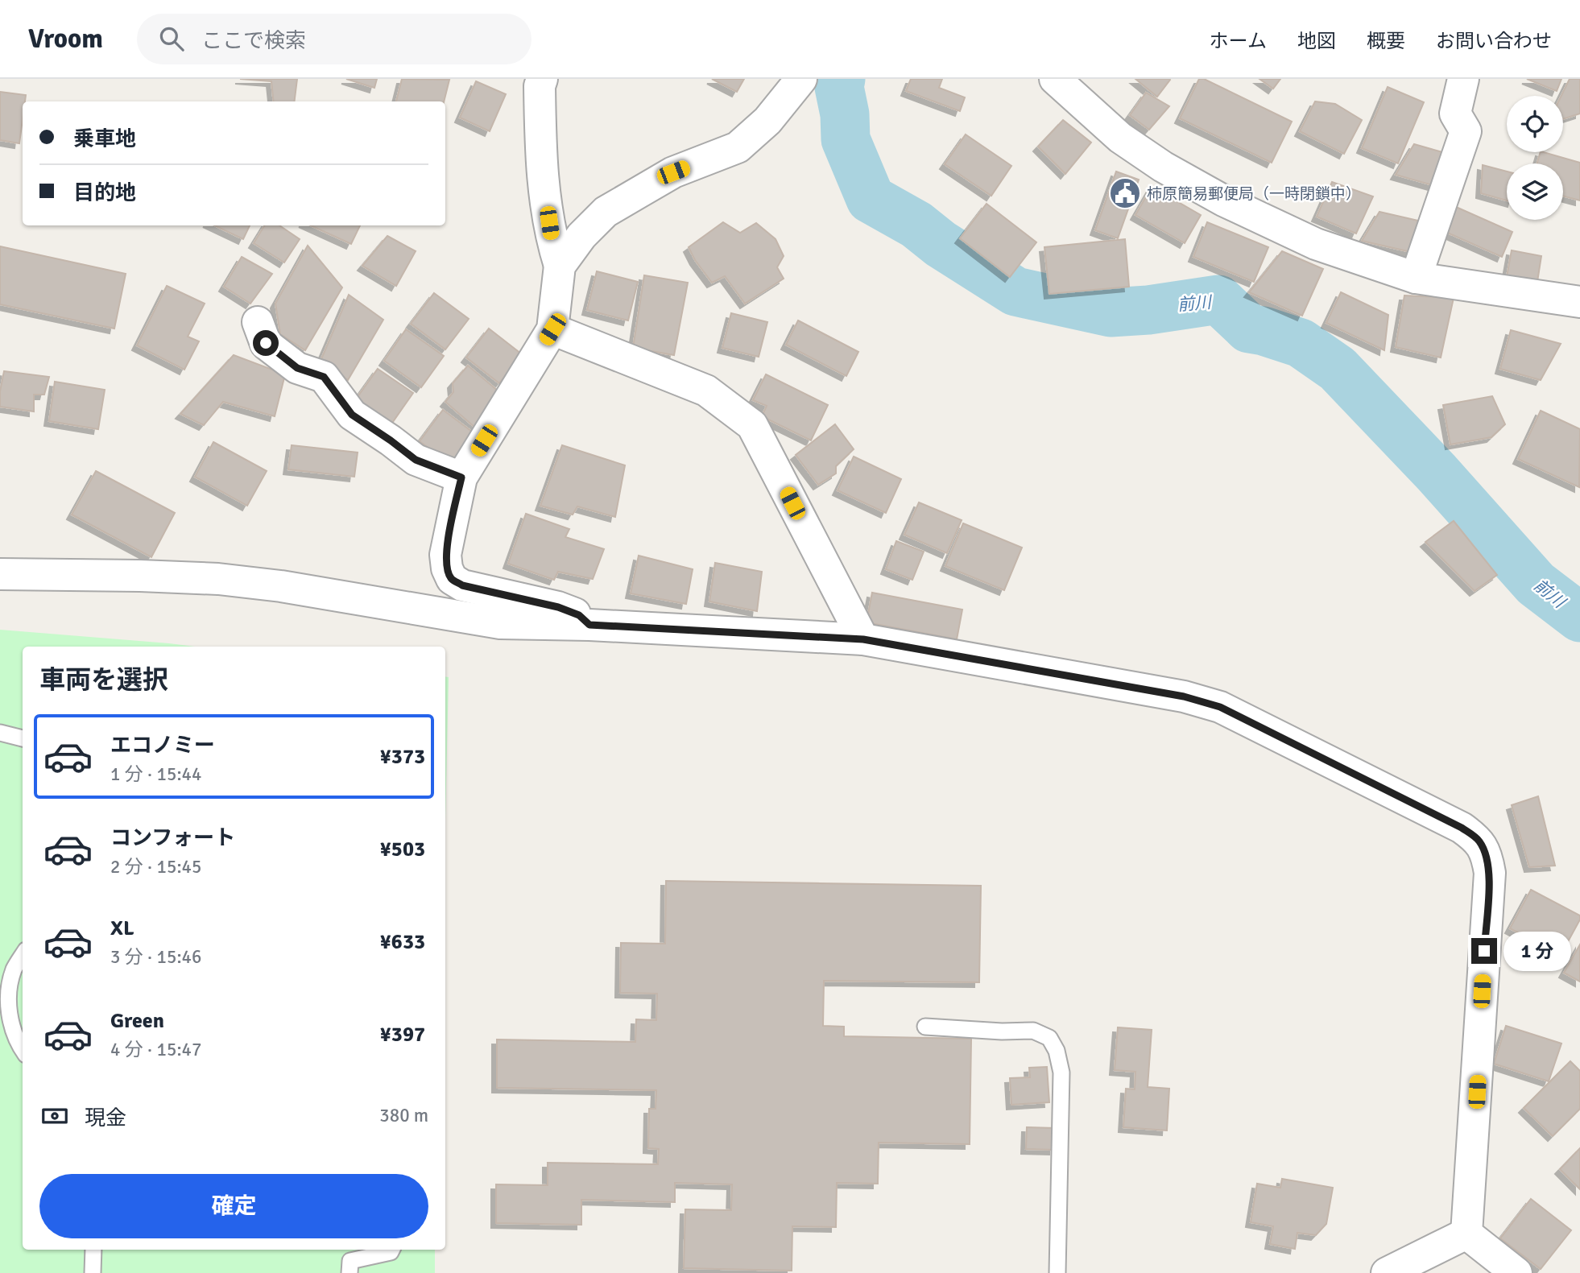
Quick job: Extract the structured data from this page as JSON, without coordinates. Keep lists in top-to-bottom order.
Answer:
{
  "water": ["前川"],
  "places": {
    "public building": ["柿原簡易郵便局（一時閉鎖中）"]
  },
  "page": {
    "header": "Vroom",
    "search": "ここで検索",
    "nav": [
      "ホーム",
      "地図",
      "概要",
      "お問い合わせ"
    ],
    "banner": ["乗車地", "目的地"],
    "heading": "車両を選択",
    "list": [
      {
        "name": "エコノミー",
        "note": "1 分 · 15:44",
        "value": "¥373"
      },
      {
        "name": "コンフォート",
        "note": "2 分 · 15:45",
        "value": "¥503"
      },
      {
        "name": "XL",
        "note": "3 分 · 15:46",
        "value": "¥633"
      },
      {
        "name": "Green",
        "note": "4 分 · 15:47",
        "value": "¥397"
      }
    ],
    "bubble": "1 分",
    "pay": ["現金", "380 m"],
    "buttons": "確定"
  }
}
